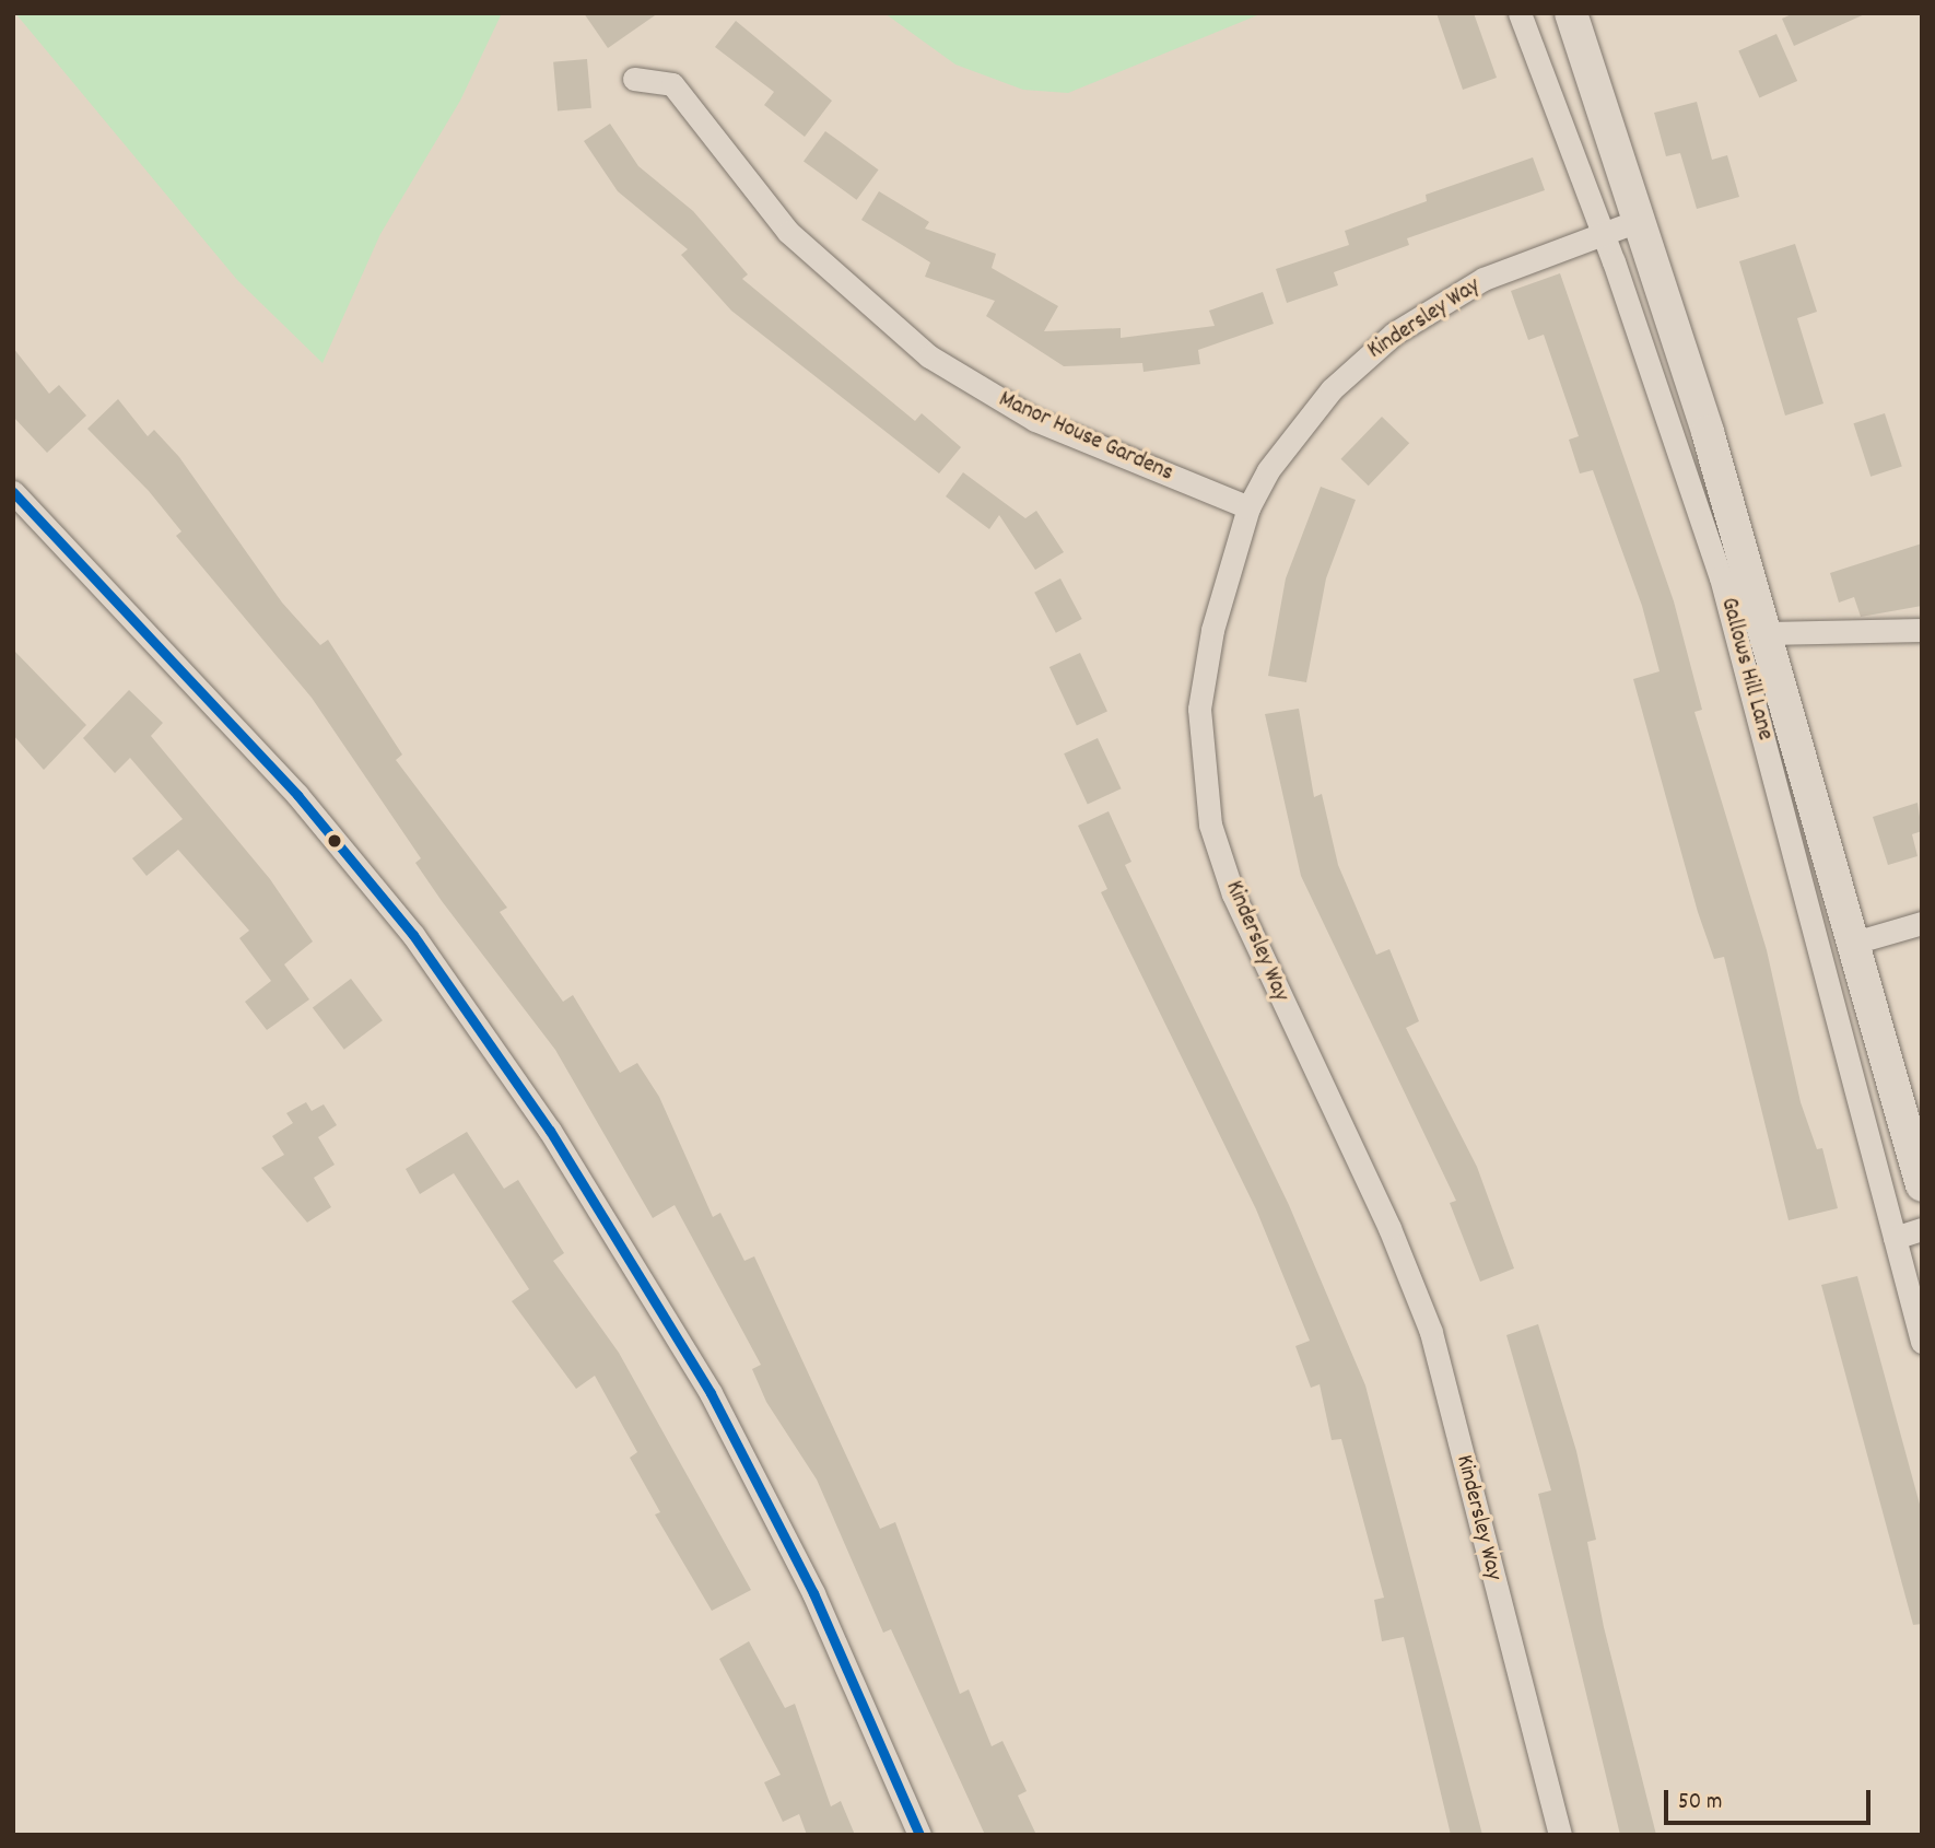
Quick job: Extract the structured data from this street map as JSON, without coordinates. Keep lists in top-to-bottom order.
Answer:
{
  "streets": {
    "street": ["Kindersley Way", "Manor House Gardens", "Gallows Hill Lane"]
  },
  "crossings": [
    ["Kindersley Way", "Manor House Gardens"],
    ["Kindersley Way", "Gallows Hill Lane"]
  ],
  "scale_bar": "50 m"
}
